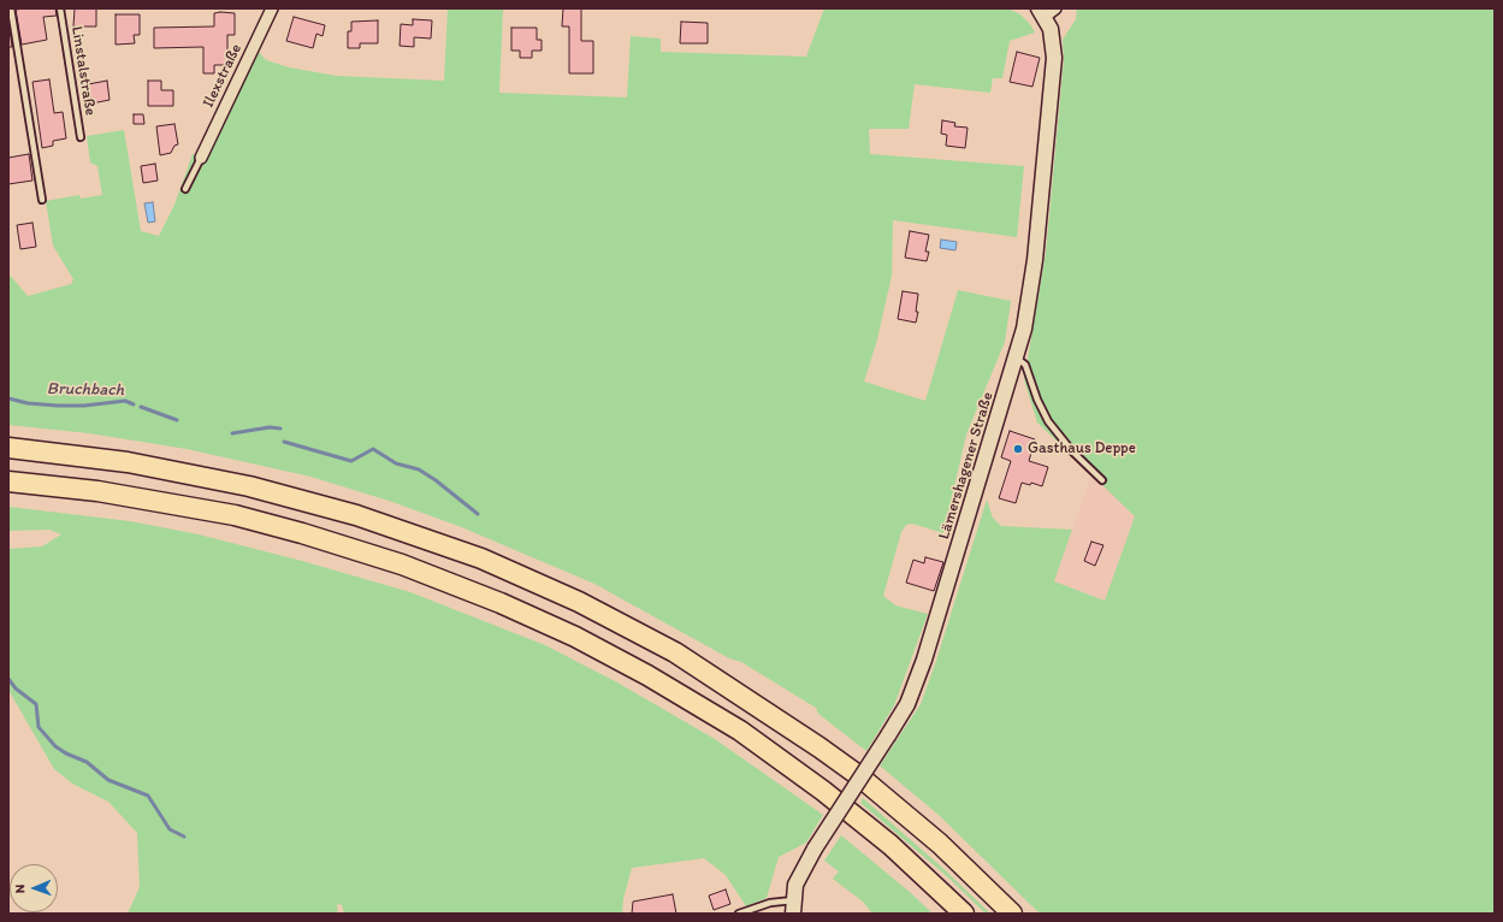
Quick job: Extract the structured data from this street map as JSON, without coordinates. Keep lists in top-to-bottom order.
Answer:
{
  "streets": {
    "main road": ["Lämershagener Straße"],
    "street": ["Ilexstraße"],
    "lane": ["Linstalstraße"]
  },
  "water": ["Bruchbach"],
  "places": ["Gasthaus Deppe"],
  "north": "left"
}
